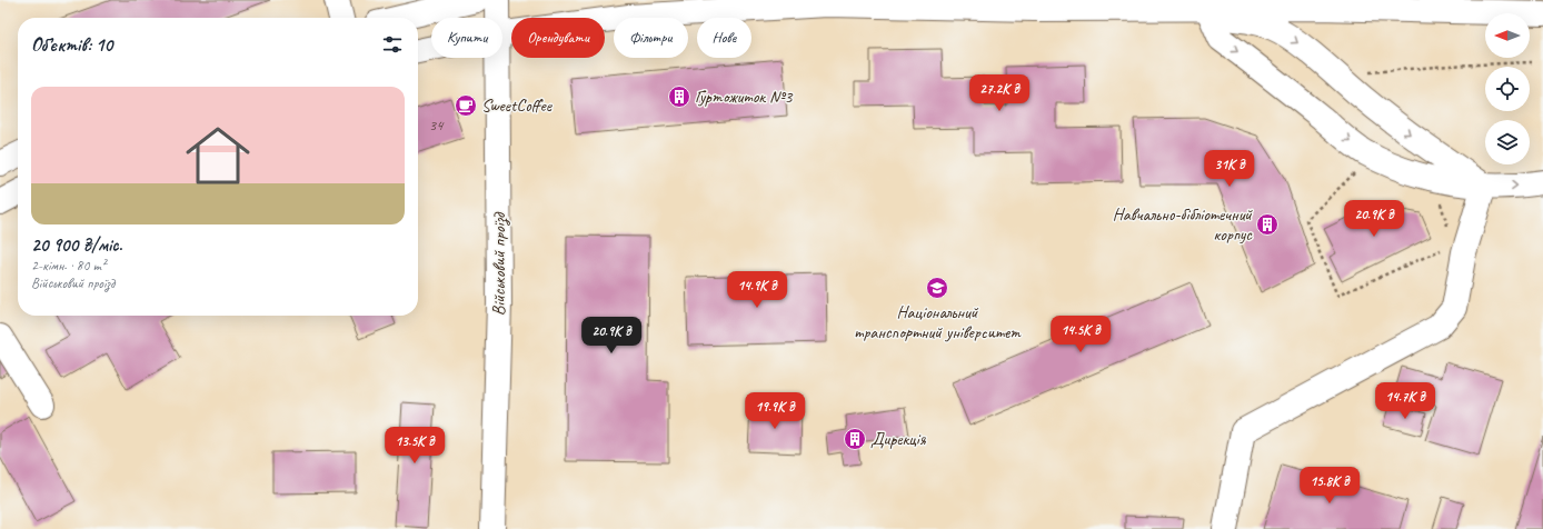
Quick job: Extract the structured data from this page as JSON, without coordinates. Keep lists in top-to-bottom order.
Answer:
{
  "streets": {
    "main road": ["Військовий проїзд"]
  },
  "places": {
    "building": ["Гуртожиток №3", "Навчально-бібліотечний корпус", "Дирекція"],
    "cafe": ["SweetCoffee"],
    "school or university": ["Національний транспортний університет"]
  },
  "house_numbers": ["34"],
  "north": "left",
  "page": {
    "chip": [
      "Купити",
      "Орендувати",
      "Фільтри",
      "Нове"
    ],
    "heading": "Об’єктів: 10",
    "list": [
      {
        "name": "20 900 ₴/міс.",
        "note": "2-кімн. · 80 m² · Військовий проїзд"
      }
    ],
    "price": [
      "27.2K ₴",
      "31K ₴",
      "20.9K ₴",
      "14.9K ₴",
      "14.5K ₴",
      "20.9K ₴",
      "14.7K ₴",
      "19.9K ₴",
      "13.5K ₴",
      "15.8K ₴"
    ]
  }
}
